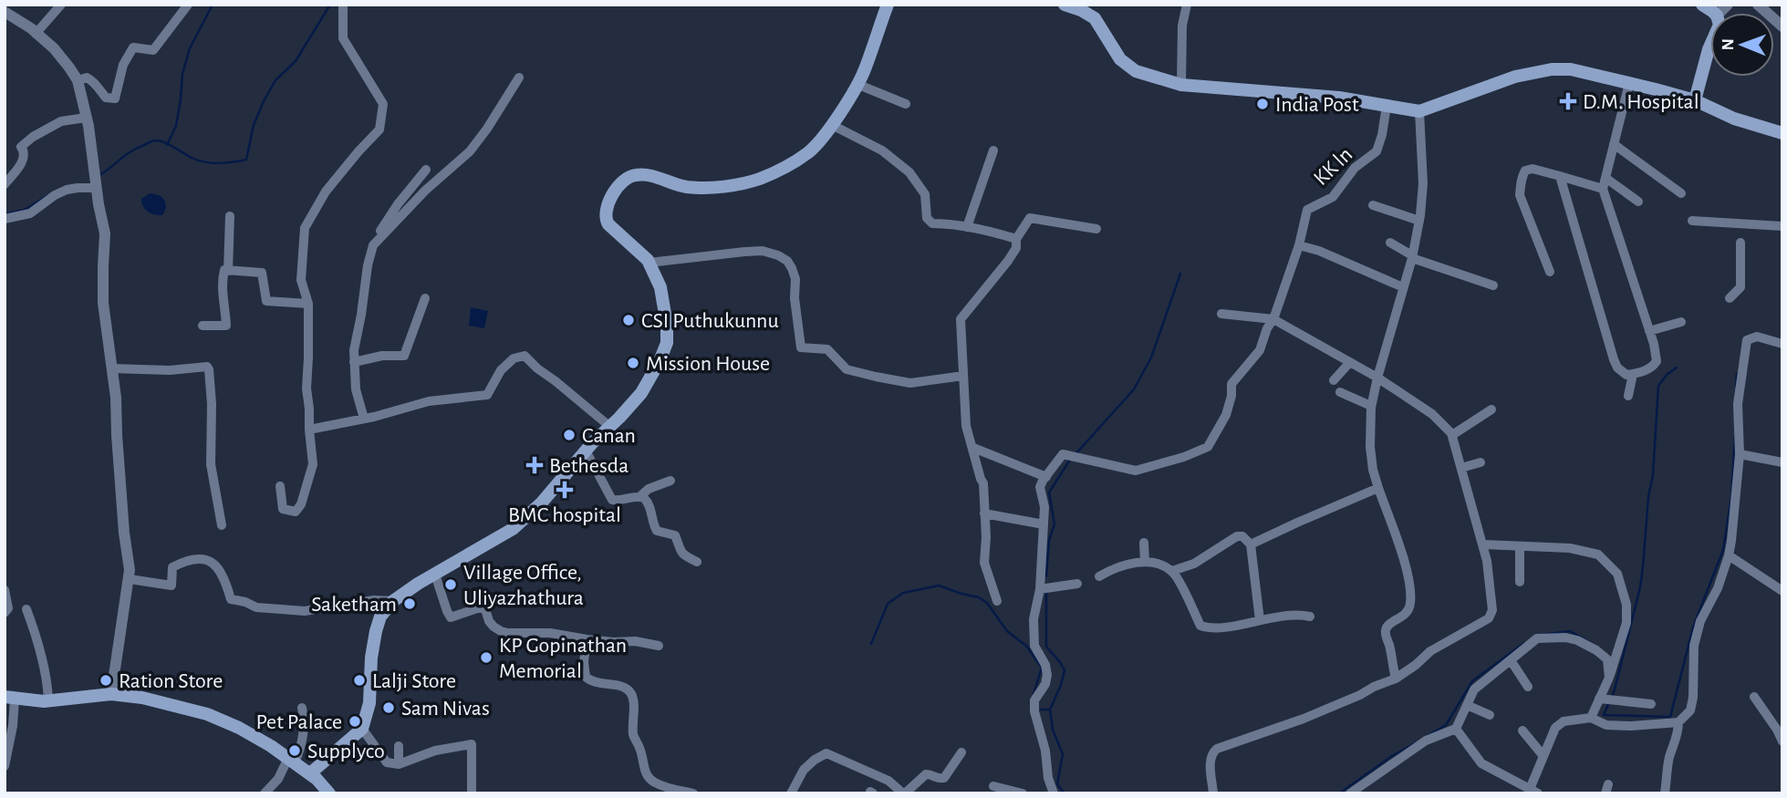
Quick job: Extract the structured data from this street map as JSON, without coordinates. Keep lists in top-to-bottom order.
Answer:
{
  "streets": {
    "street": ["KK ln"]
  },
  "places": {
    "health": ["D.M. Hospital", "Bethesda", "BMC hospital"],
    "other": [
      "India Post",
      "CSI Puthukunnu",
      "Mission House",
      "Canan",
      "Village Office, Uliyazhathura",
      "Saketham",
      "KP Gopinathan Memorial",
      "Ration Store",
      "Lalji Store",
      "Sam Nivas",
      "Pet Palace",
      "Supplyco"
    ]
  },
  "north": "left"
}
